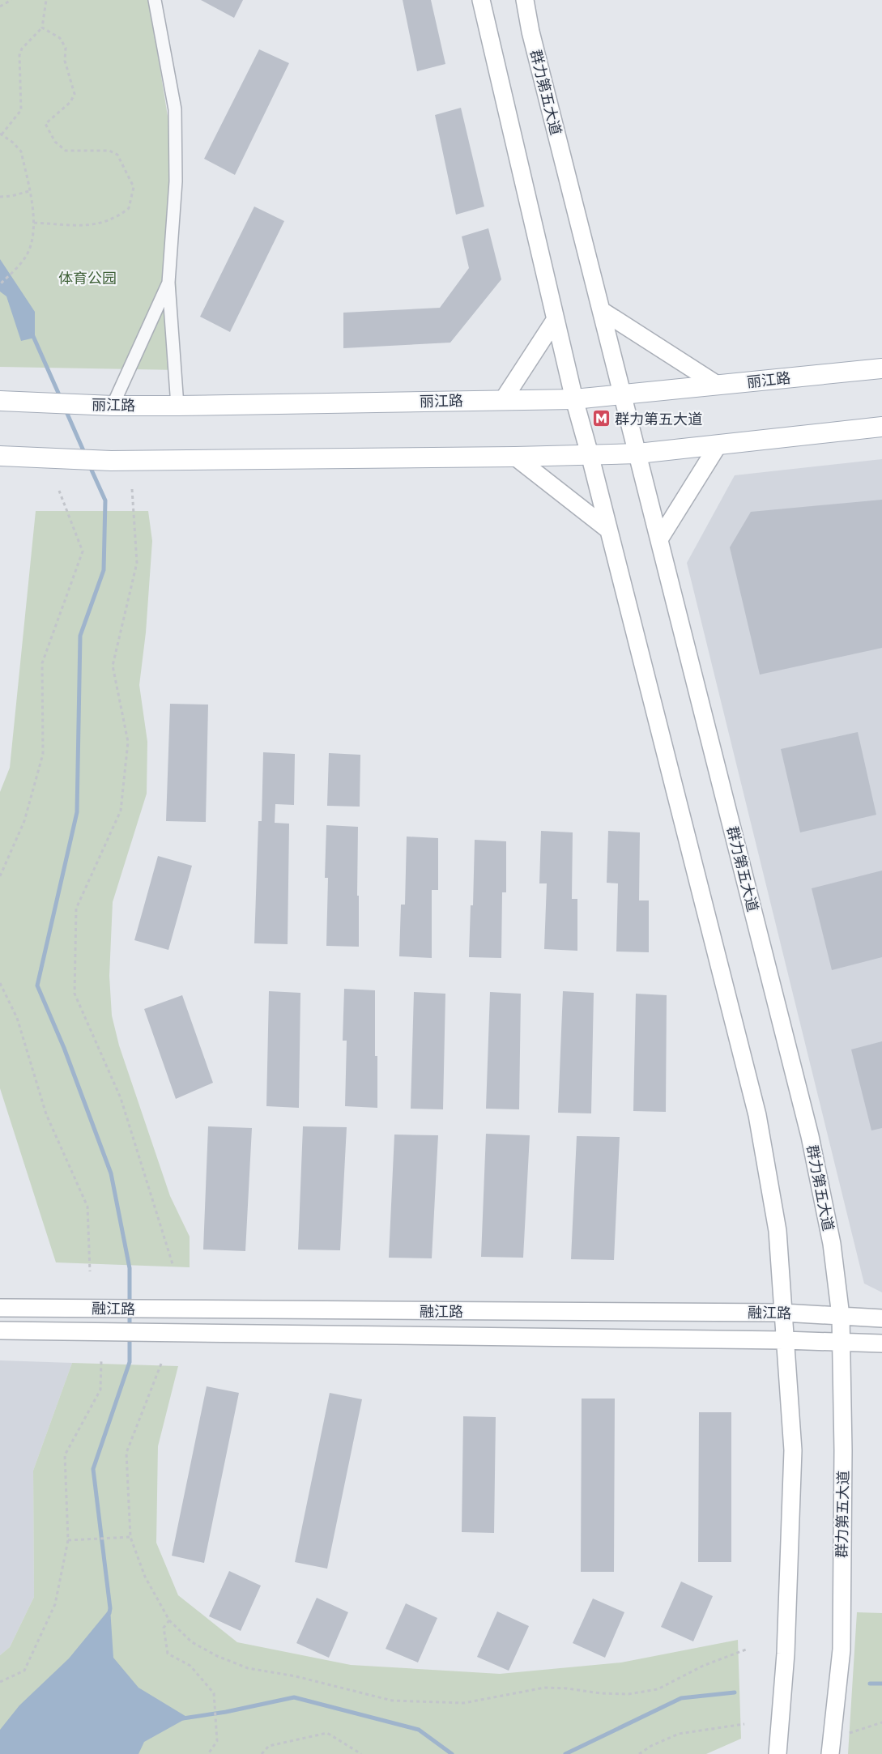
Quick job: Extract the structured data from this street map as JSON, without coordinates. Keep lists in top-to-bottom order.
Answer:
{
  "streets": {
    "main road": ["群力第五大道", "丽江路", "融江路"]
  },
  "crossings": [
    ["群力第五大道", "丽江路"],
    ["群力第五大道", "融江路"]
  ],
  "parks": ["体育公园"],
  "places": {
    "metro station": ["群力第五大道"]
  }
}
